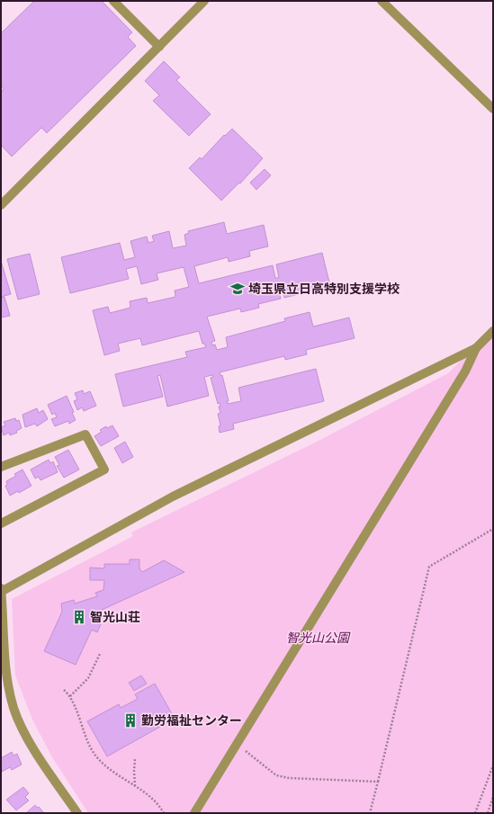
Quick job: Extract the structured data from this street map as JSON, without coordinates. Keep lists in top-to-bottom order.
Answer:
{
  "parks": ["智光山公園"],
  "places": {
    "school or university": ["埼玉県立日高特別支援学校"],
    "building": ["智光山荘", "勤労福祉センター"]
  }
}
